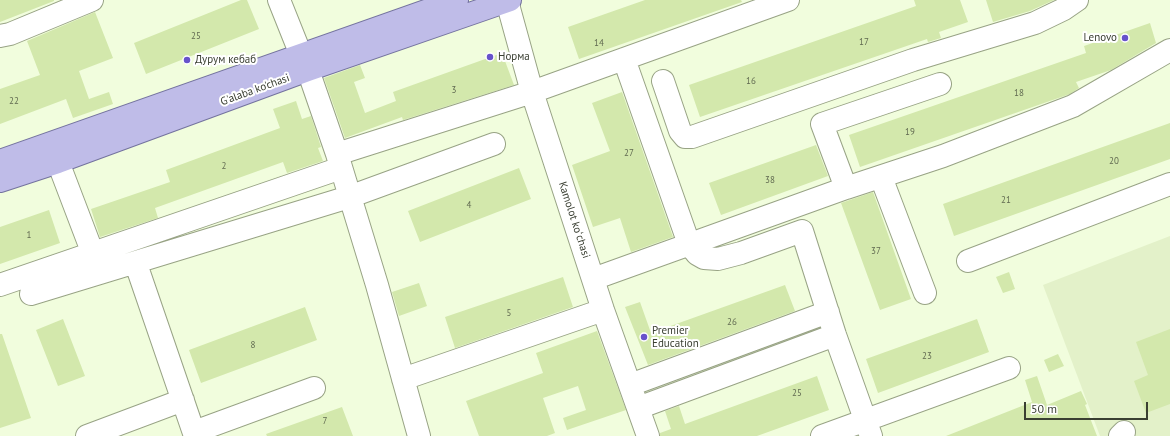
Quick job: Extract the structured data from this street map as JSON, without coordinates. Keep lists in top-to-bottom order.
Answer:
{
  "streets": {
    "main road": ["G'alaba ko'chasi"],
    "street": ["Kamolot koʻchasi"]
  },
  "crossings": [
    ["G'alaba ko'chasi", "Kamolot koʻchasi"]
  ],
  "places": [
    "Lenovo",
    "Норма",
    "Дурум кебаб",
    "Premier Education"
  ],
  "house_numbers": [
    "25",
    "17",
    "14",
    "16",
    "3",
    "18",
    "22",
    "19",
    "27",
    "20",
    "2",
    "38",
    "21",
    "4",
    "1",
    "37",
    "5",
    "26",
    "8",
    "23",
    "25",
    "7"
  ],
  "scale_bar": "50 m"
}
